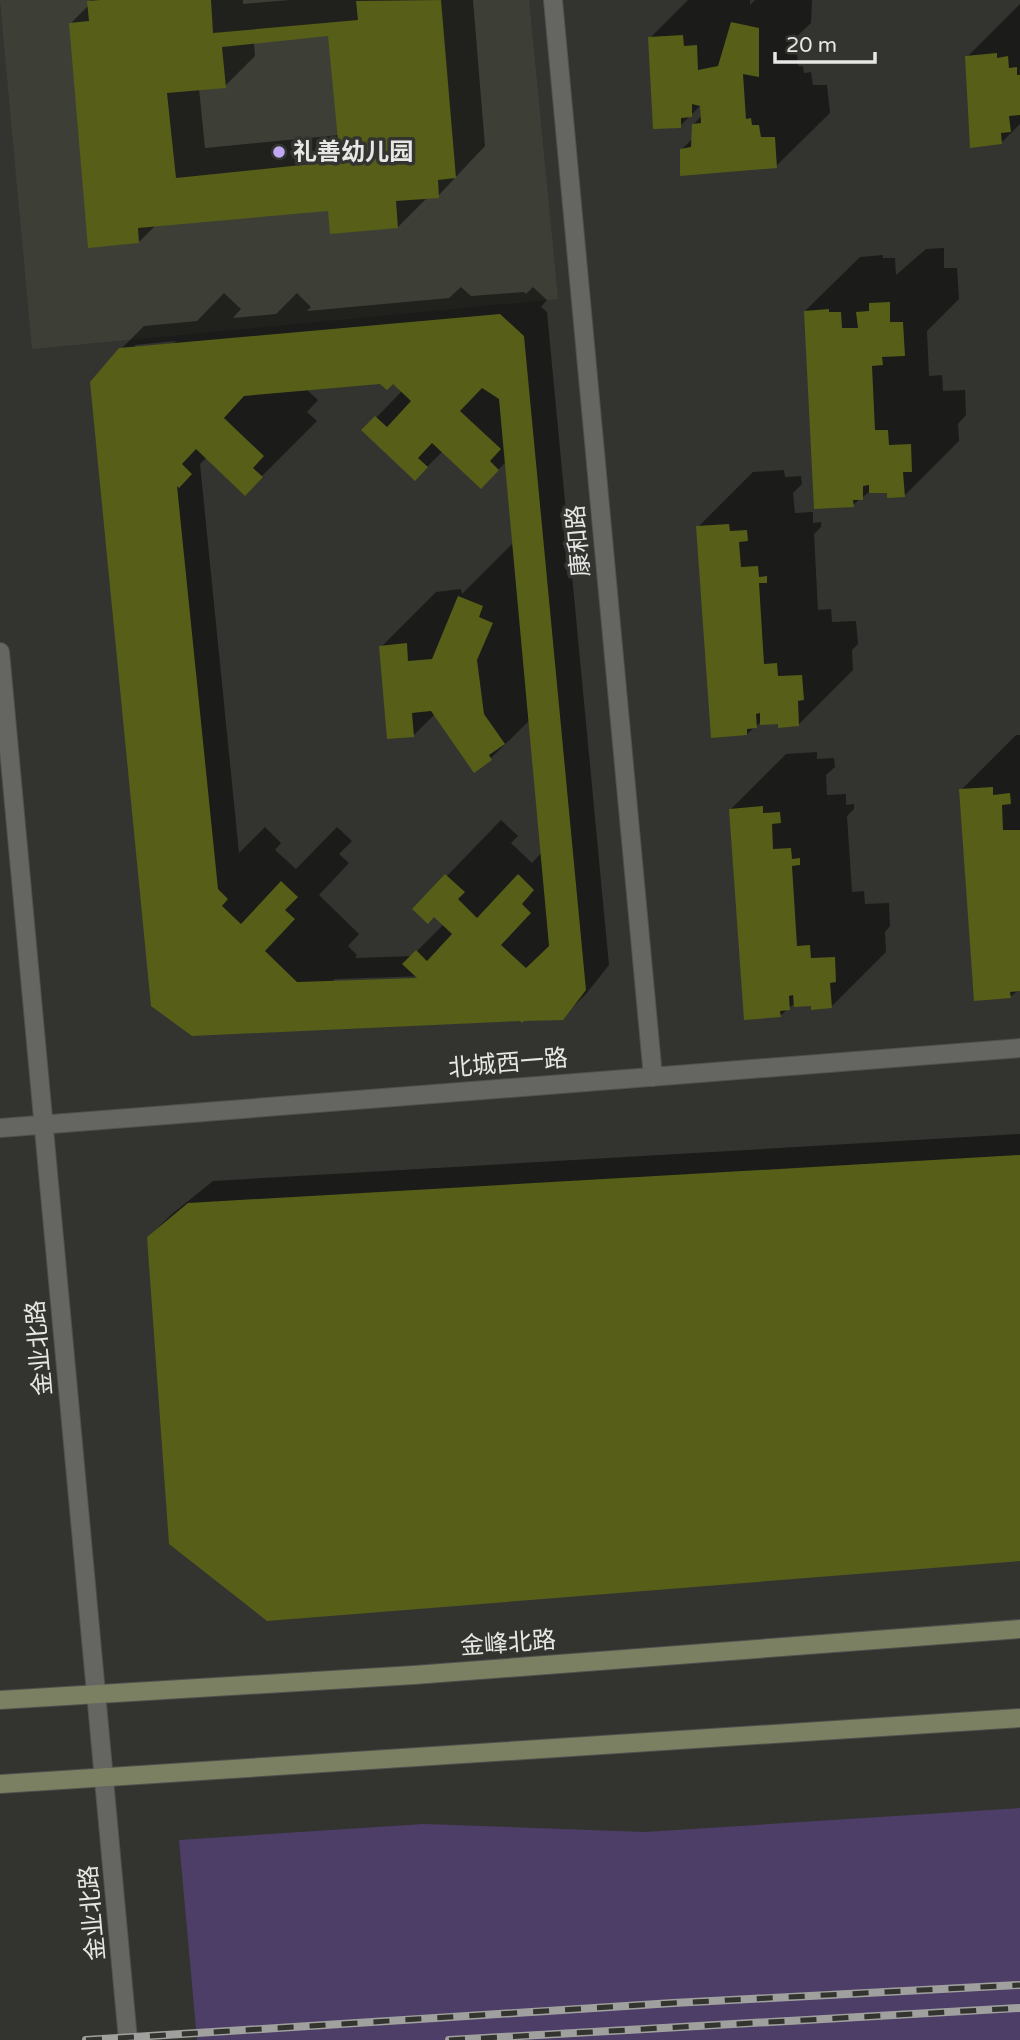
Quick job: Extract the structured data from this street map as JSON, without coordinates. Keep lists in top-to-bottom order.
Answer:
{
  "streets": {
    "main road": ["金峰北路"],
    "street": ["康和路", "北城西一路", "金业北路"]
  },
  "crossings": [
    ["康和路", "北城西一路"],
    ["北城西一路", "金业北路"],
    ["金业北路", "金峰北路"]
  ],
  "places": ["礼善幼儿园"],
  "scale_bar": "20 m"
}
